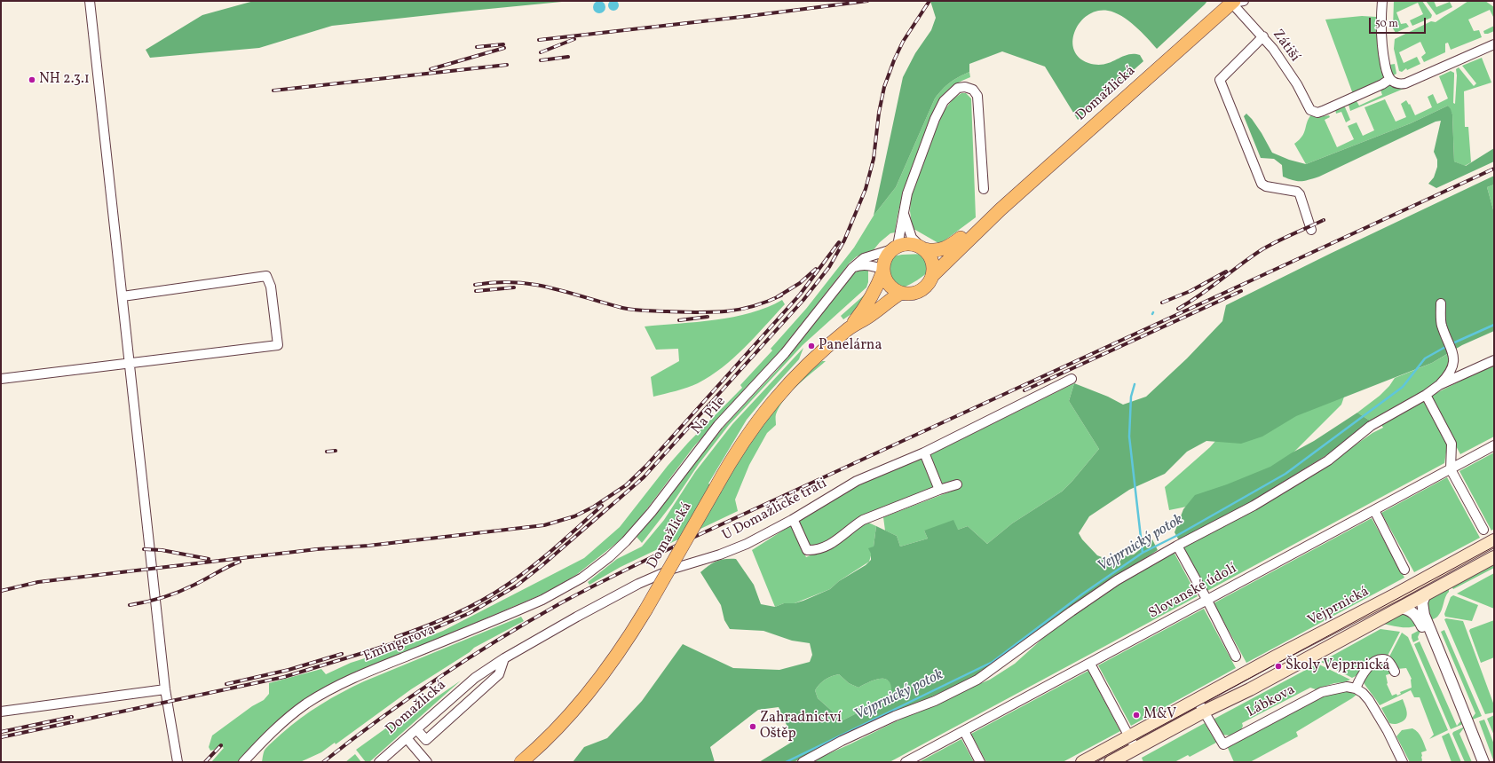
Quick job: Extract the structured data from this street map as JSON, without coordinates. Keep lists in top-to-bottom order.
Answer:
{
  "streets": {
    "main road": ["Domažlická", "Vejprnická"],
    "street": [
      "Zátiší",
      "Na Pile",
      "U Domažlické trati",
      "Slovanské údolí",
      "Emingerova",
      "Lábkova"
    ]
  },
  "crossings": [
    ["Zátiší", "Domažlická"],
    ["Domažlická", "Na Pile"],
    ["Domažlická", "U Domažlické trati"],
    ["Na Pile", "Emingerova"]
  ],
  "water": ["Vejprnický potok"],
  "places": [
    "NH 2.3.1",
    "Panelárna",
    "Školy Vejprnická",
    "M&V",
    "Zahradnictví Oštěp"
  ],
  "scale_bar": "50 m"
}
